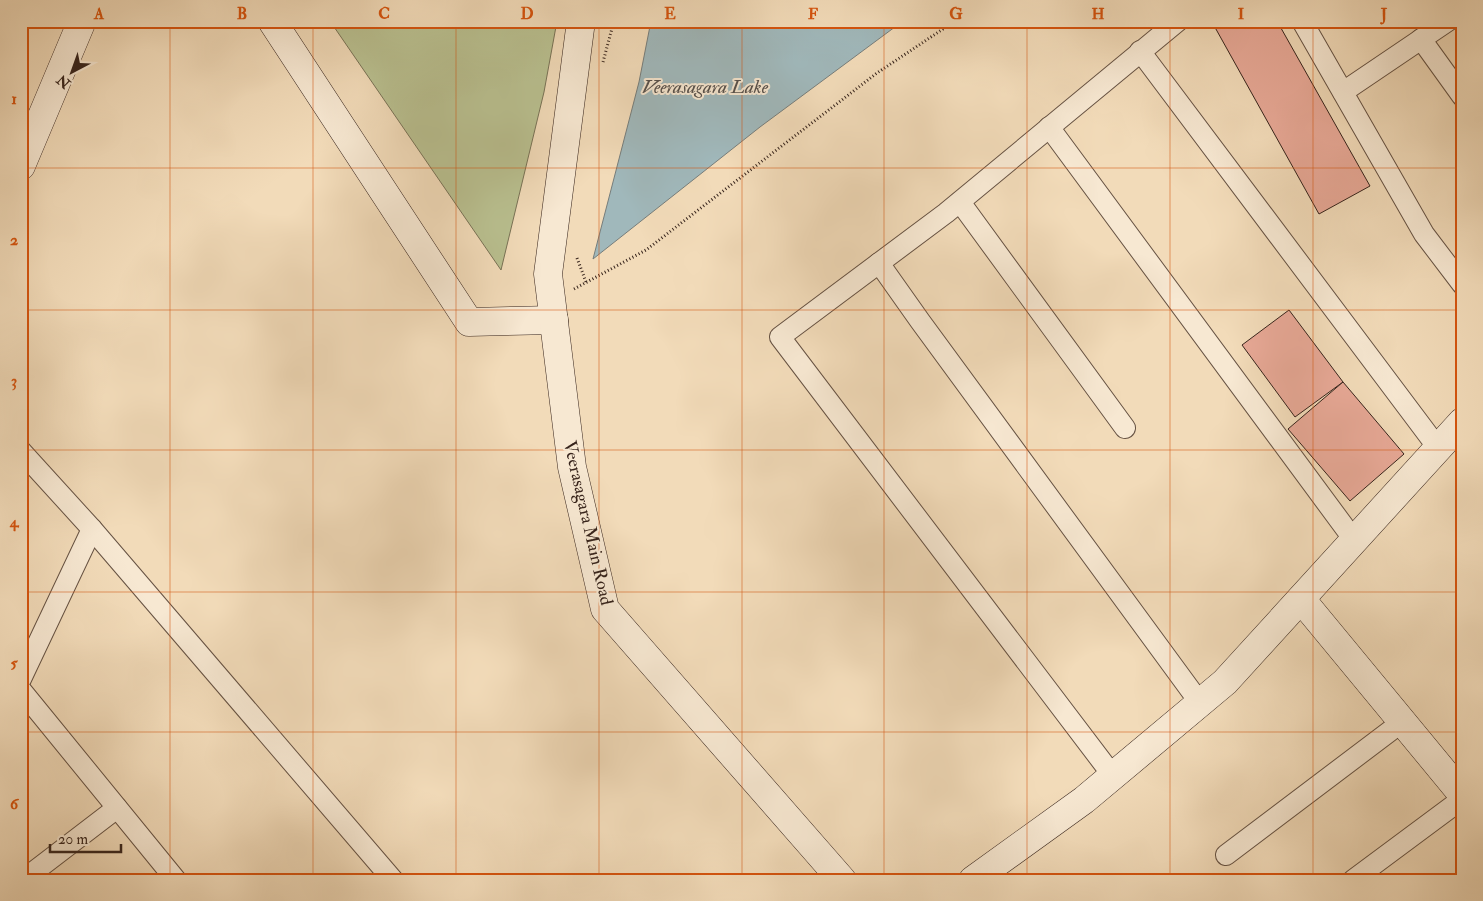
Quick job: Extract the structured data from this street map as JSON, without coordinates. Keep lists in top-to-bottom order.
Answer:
{
  "streets": {
    "street": ["Veerasagara Main Road"]
  },
  "water": ["Veerasagara Lake"],
  "scale_bar": "20 m",
  "north": "bottom left",
  "grid": {
    "columns": [
      "A",
      "B",
      "C",
      "D",
      "E",
      "F",
      "G",
      "H",
      "I",
      "J"
    ],
    "rows": [
      "1",
      "2",
      "3",
      "4",
      "5",
      "6"
    ]
  }
}
